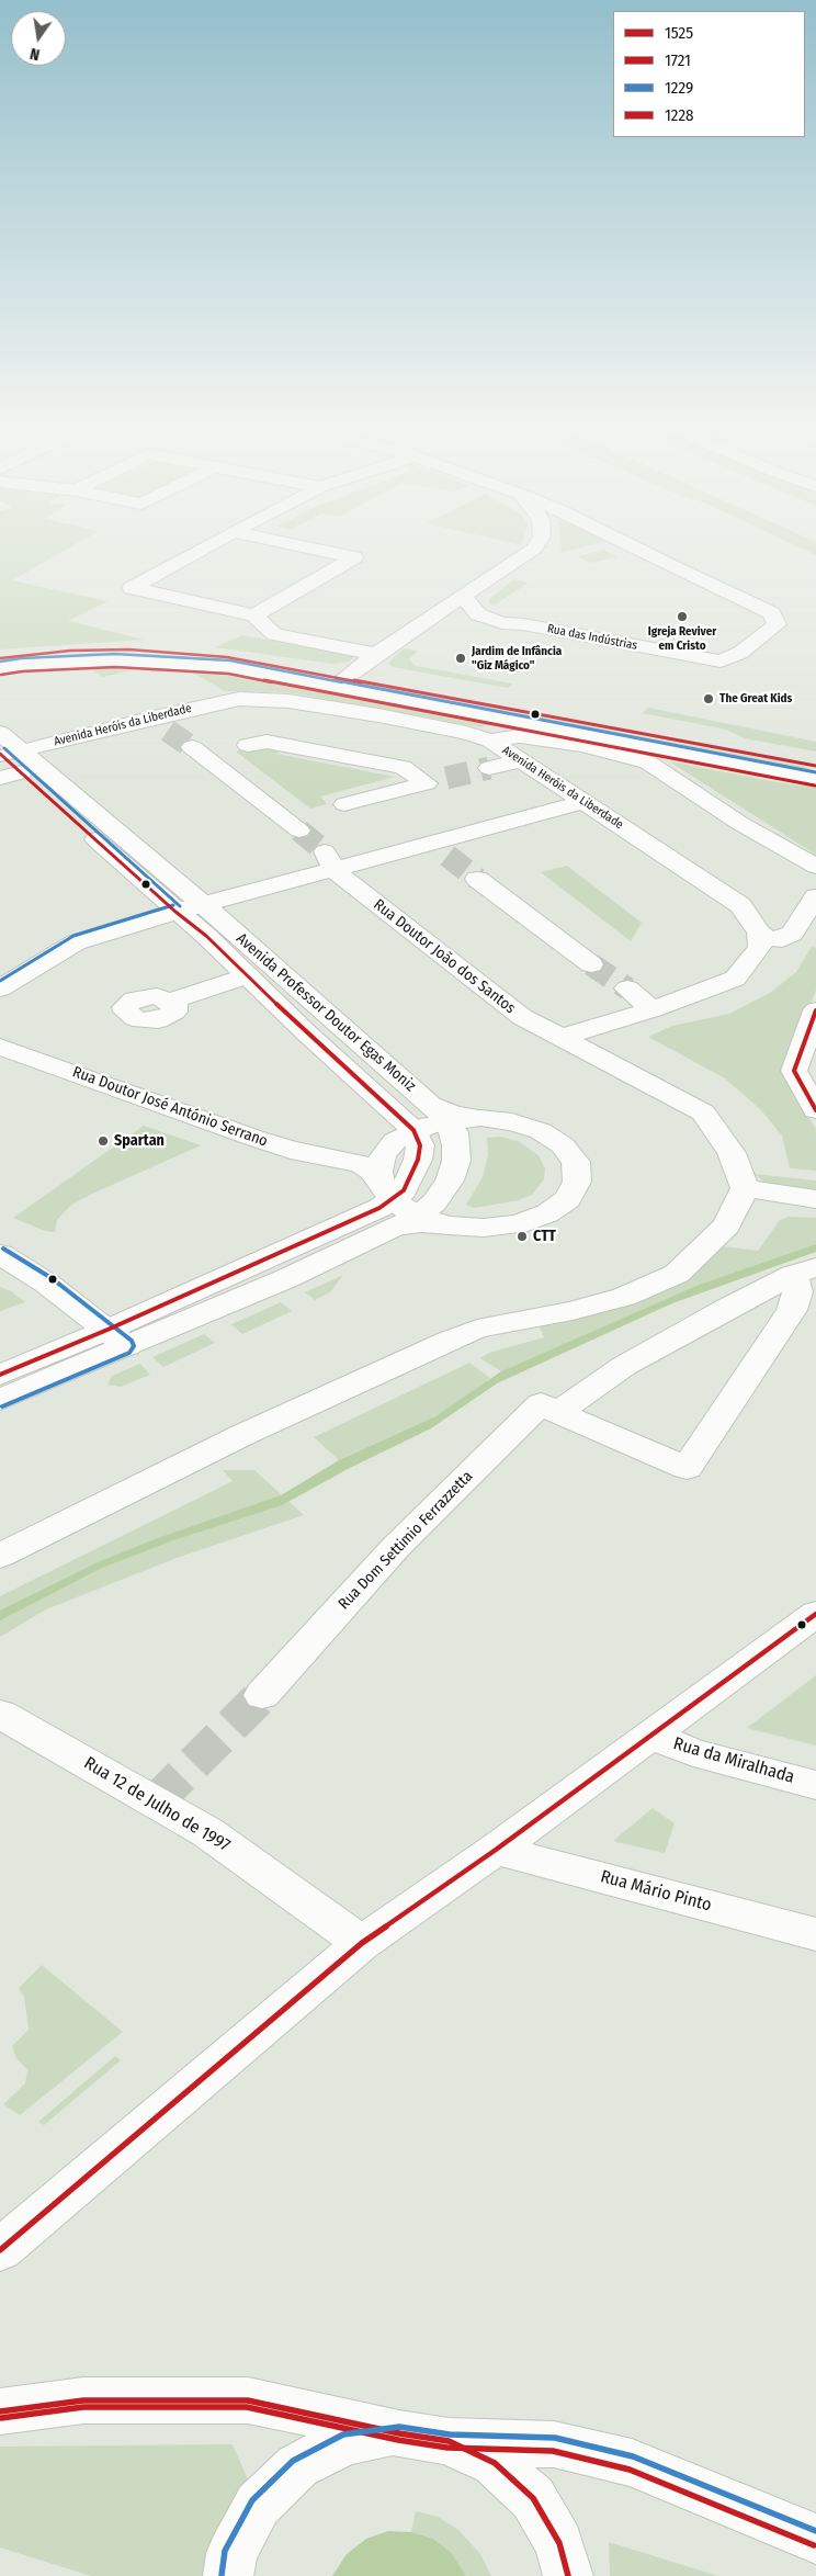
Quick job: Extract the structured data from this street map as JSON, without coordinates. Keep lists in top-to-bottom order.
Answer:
{
  "streets": {
    "street": [
      "Rua das Indústrias",
      "Avenida Heróis da Liberdade",
      "Rua Doutor João dos Santos",
      "Avenida Professor Doutor Egas Moniz",
      "Rua Doutor José António Serrano",
      "Rua Dom Settimio Ferrazzetta",
      "Rua da Miralhada",
      "Rua 12 de Julho de 1997",
      "Rua Mário Pinto"
    ]
  },
  "crossings": [
    ["Avenida Heróis da Liberdade", "Avenida Professor Doutor Egas Moniz"],
    ["Avenida Professor Doutor Egas Moniz", "Rua Doutor José António Serrano"]
  ],
  "places": [
    "Igreja Reviver em Cristo",
    "Jardim de Infância \"Giz Mágico\"",
    "The Great Kids",
    "Spartan",
    "CTT"
  ],
  "lines": [
    "transit line 1228",
    "transit line 1229",
    "transit line 1721",
    "transit line 1525"
  ],
  "legend": [
    "1525",
    "1721",
    "1229",
    "1228"
  ],
  "north": "bottom"
}
